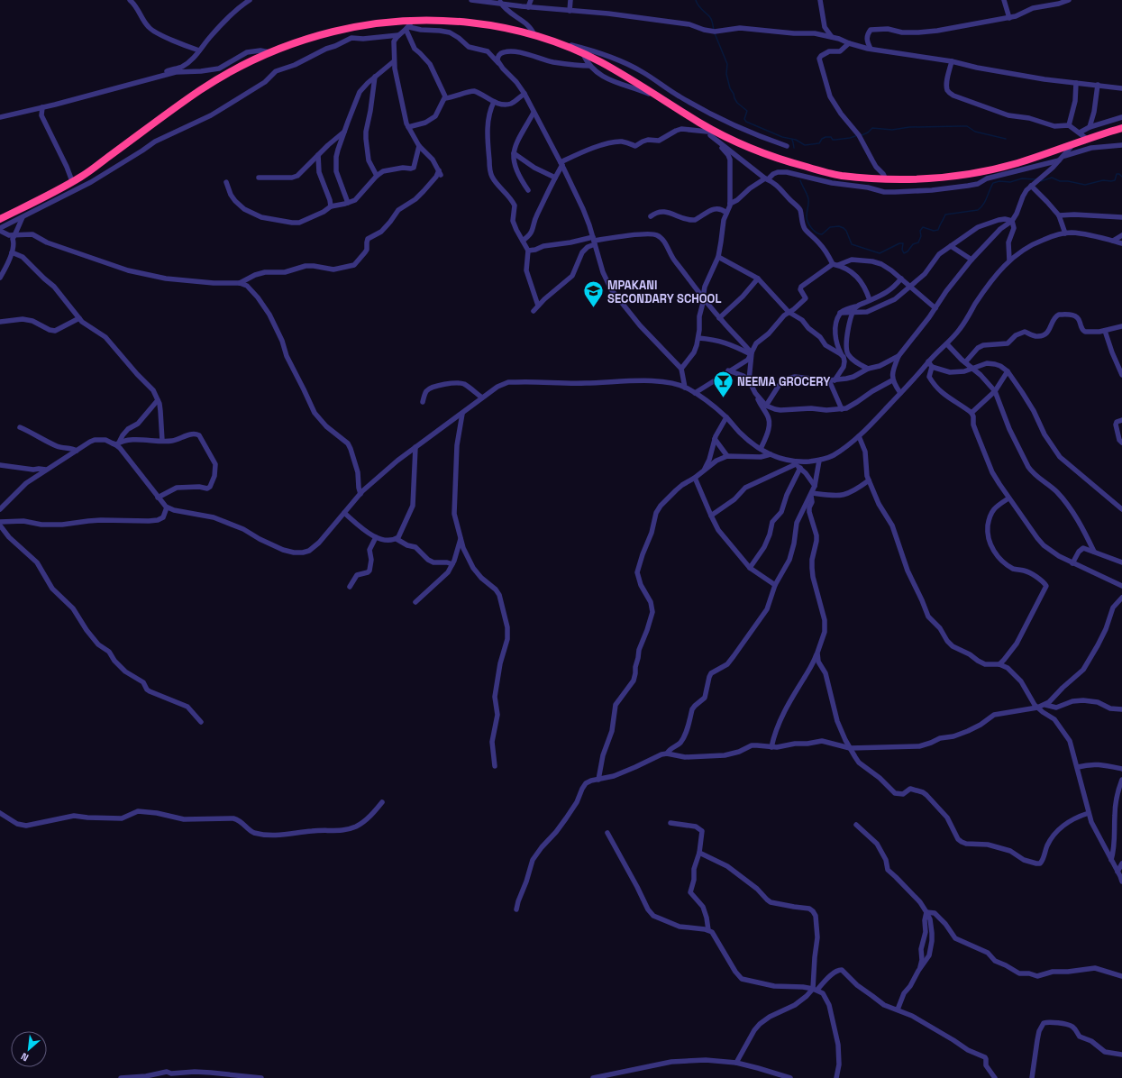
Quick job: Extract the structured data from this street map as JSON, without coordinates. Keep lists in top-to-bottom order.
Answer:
{
  "places": {
    "school or university": ["MPAKANI SECONDARY SCHOOL"],
    "bar": ["NEEMA GROCERY"]
  },
  "north": "bottom left"
}
